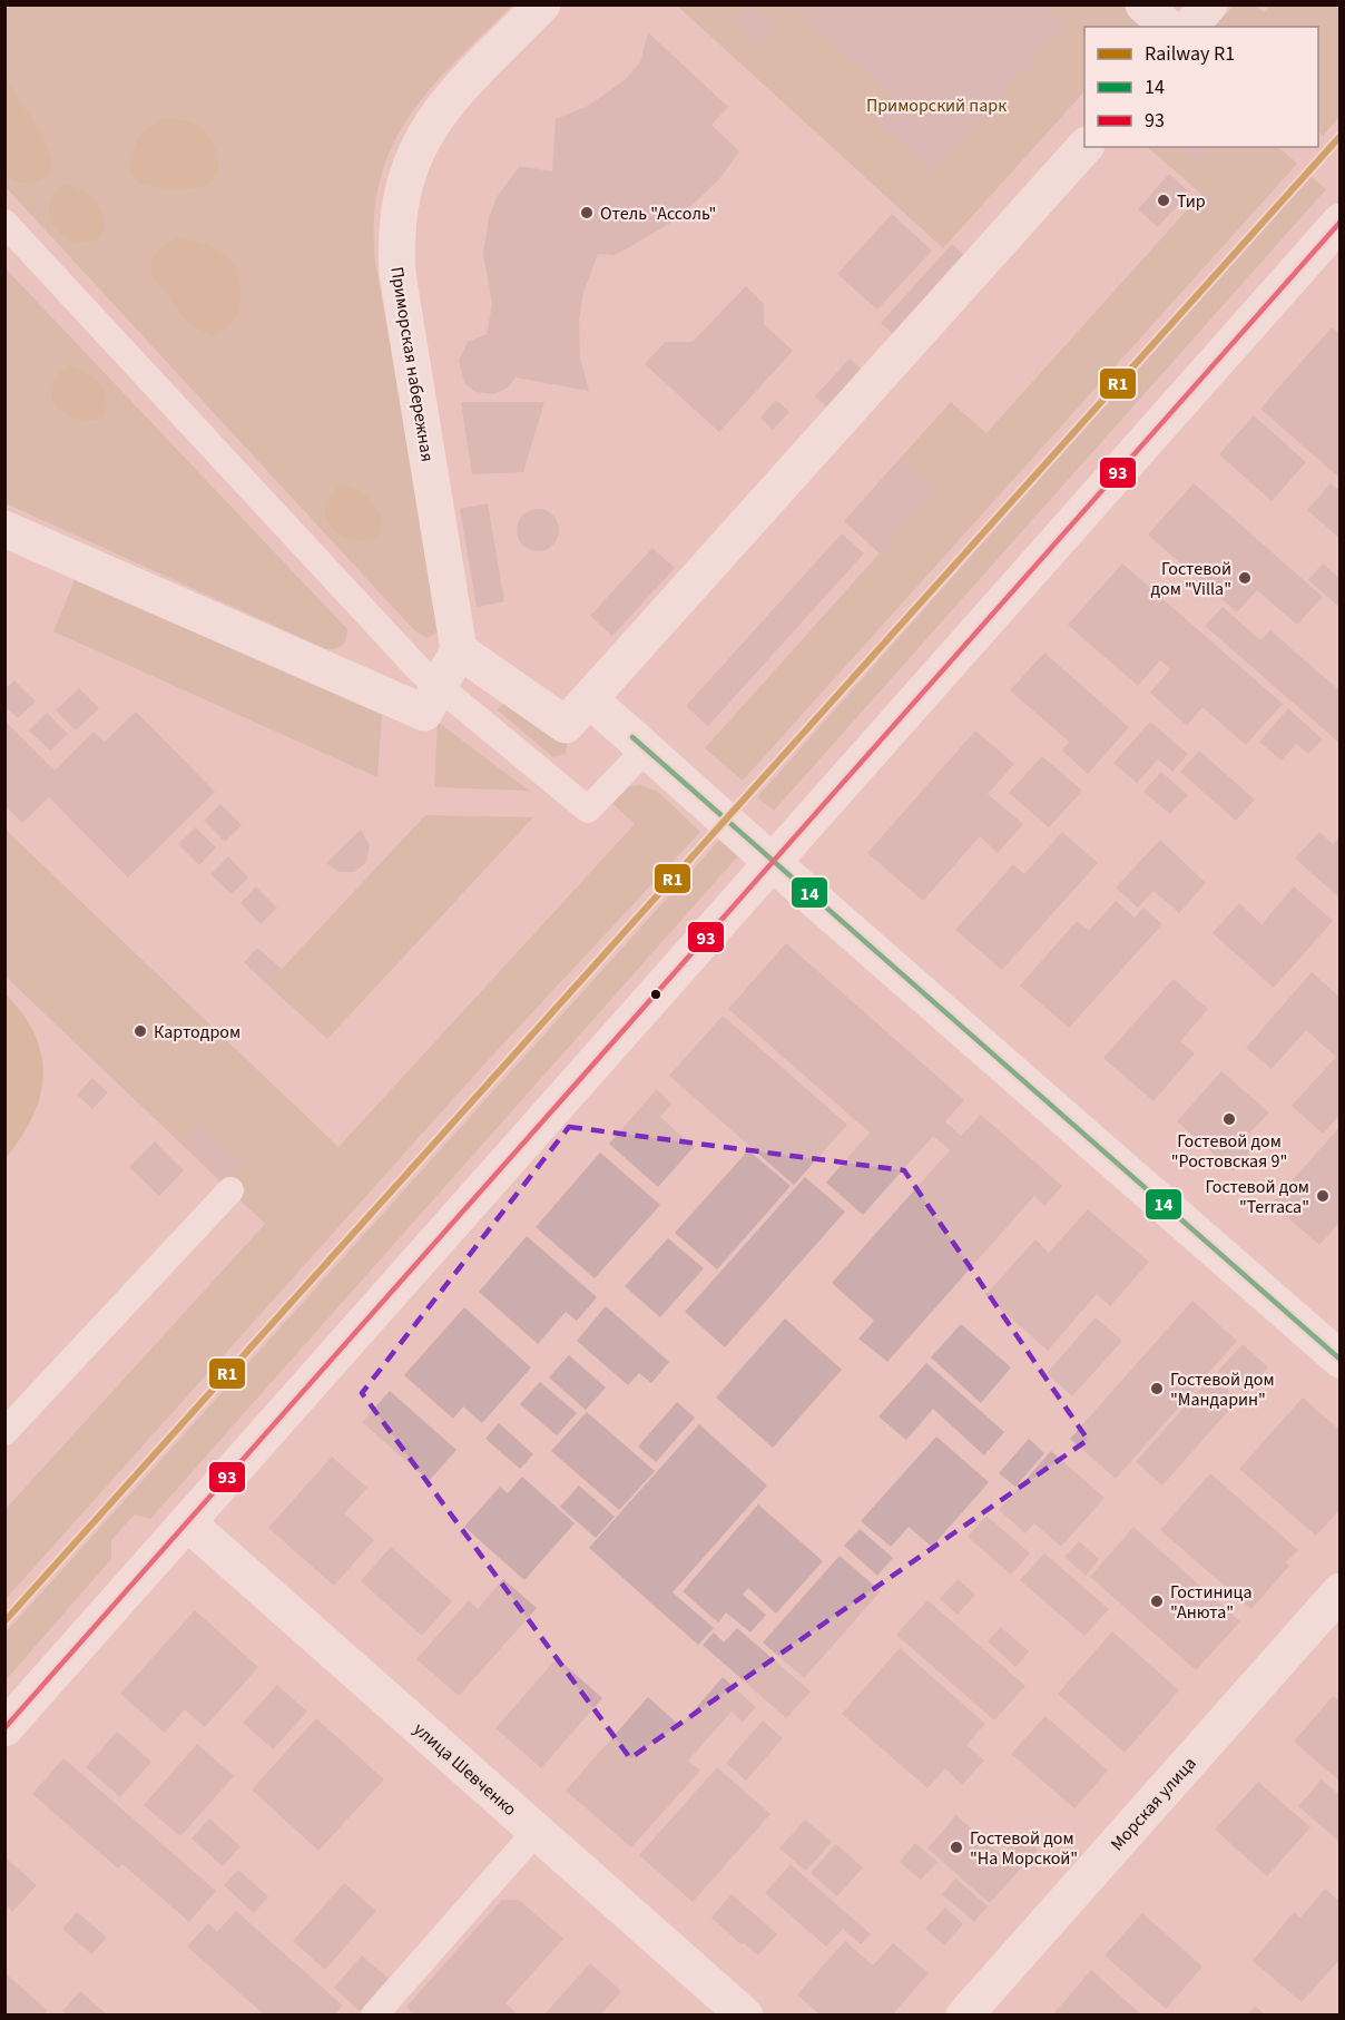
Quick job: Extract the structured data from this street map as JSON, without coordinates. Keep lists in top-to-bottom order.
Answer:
{
  "streets": {
    "street": ["Приморская набережная", "улица Шевченко", "Морская улица"]
  },
  "parks": ["Приморский парк"],
  "places": [
    "Тир",
    "Отель \"Ассоль\"",
    "Гостевой дом \"Villa\"",
    "Картодром",
    "Гостевой дом \"Ростовская 9\"",
    "Гостевой дом \"Terraca\"",
    "Гостевой дом \"Мандарин\"",
    "Гостиница \"Анюта\"",
    "Гостевой дом \"На Морской\""
  ],
  "lines": ["rail line R1", "transit line 93", "transit line 14"],
  "legend": ["Railway R1", "14", "93"]
}
